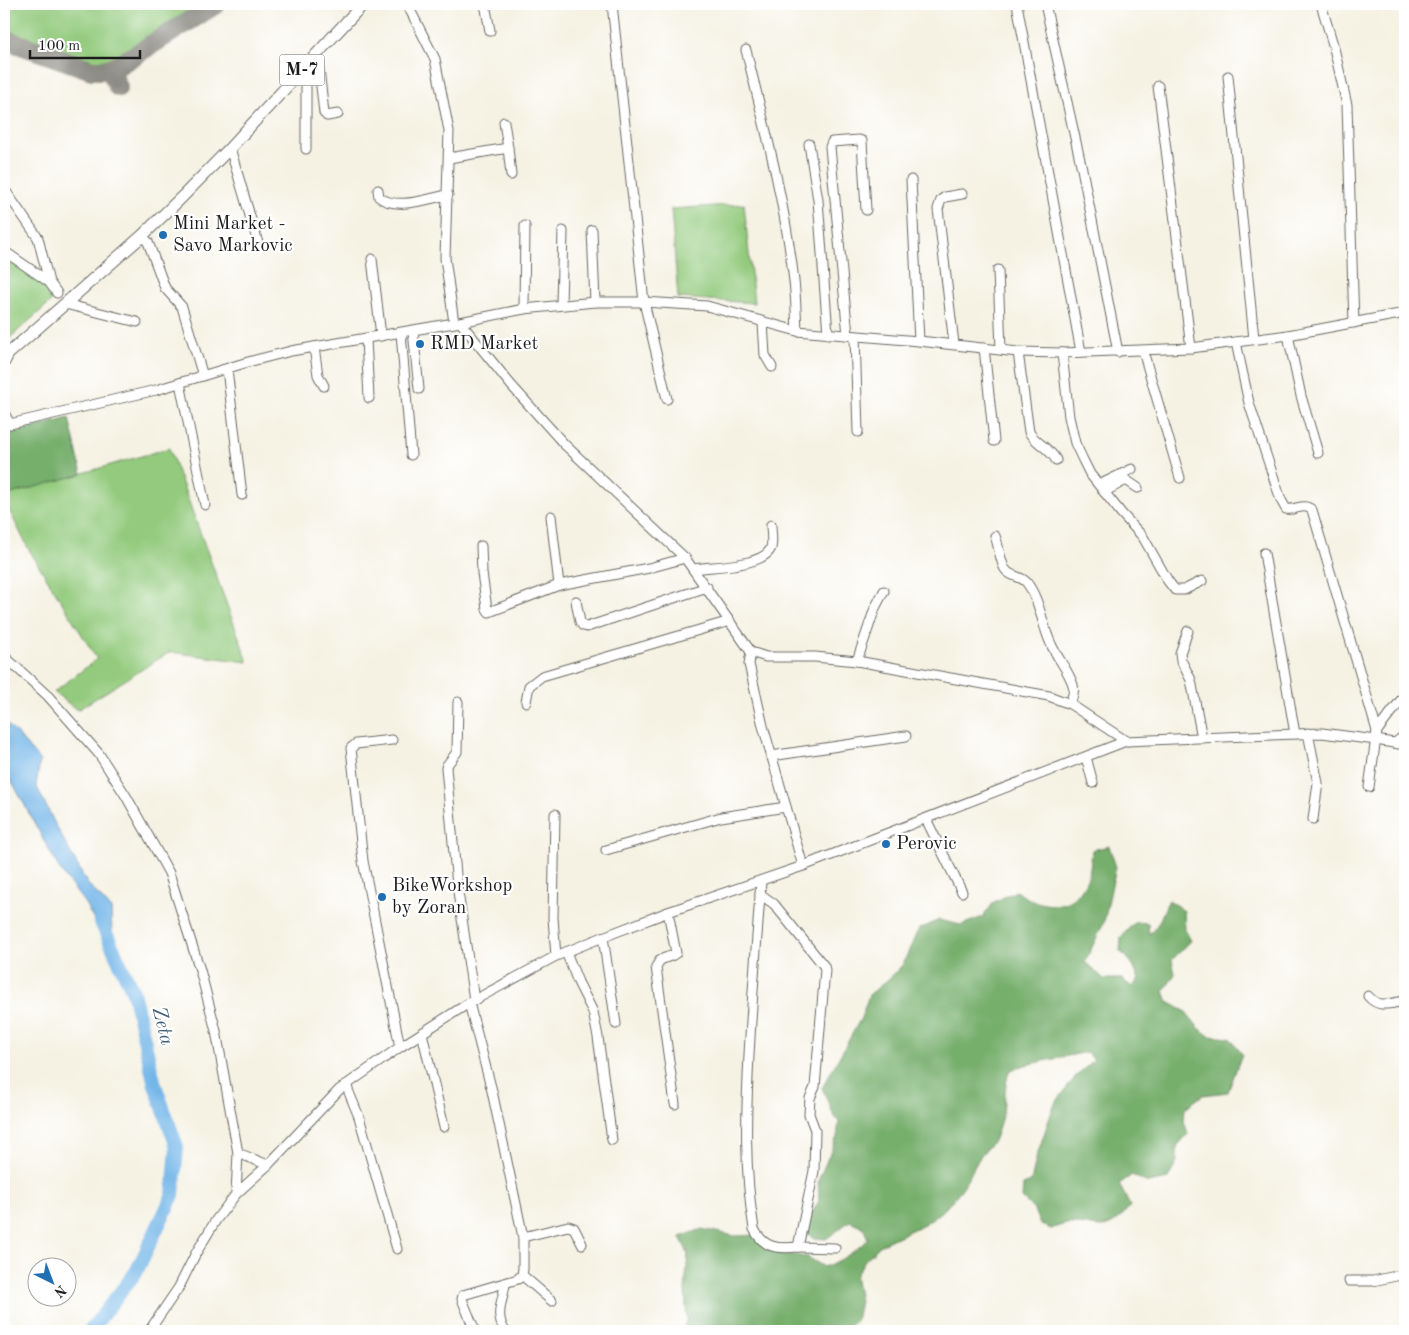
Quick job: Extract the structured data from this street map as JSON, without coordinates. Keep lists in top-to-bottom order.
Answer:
{
  "streets": {
    "main road": ["M-7"]
  },
  "water": ["Zeta"],
  "places": [
    "Mini Market - Savo Markovic",
    "RMD Market",
    "Perovic",
    "BikeWorkshop by Zoran"
  ],
  "scale_bar": "100 m",
  "north": "bottom right"
}
